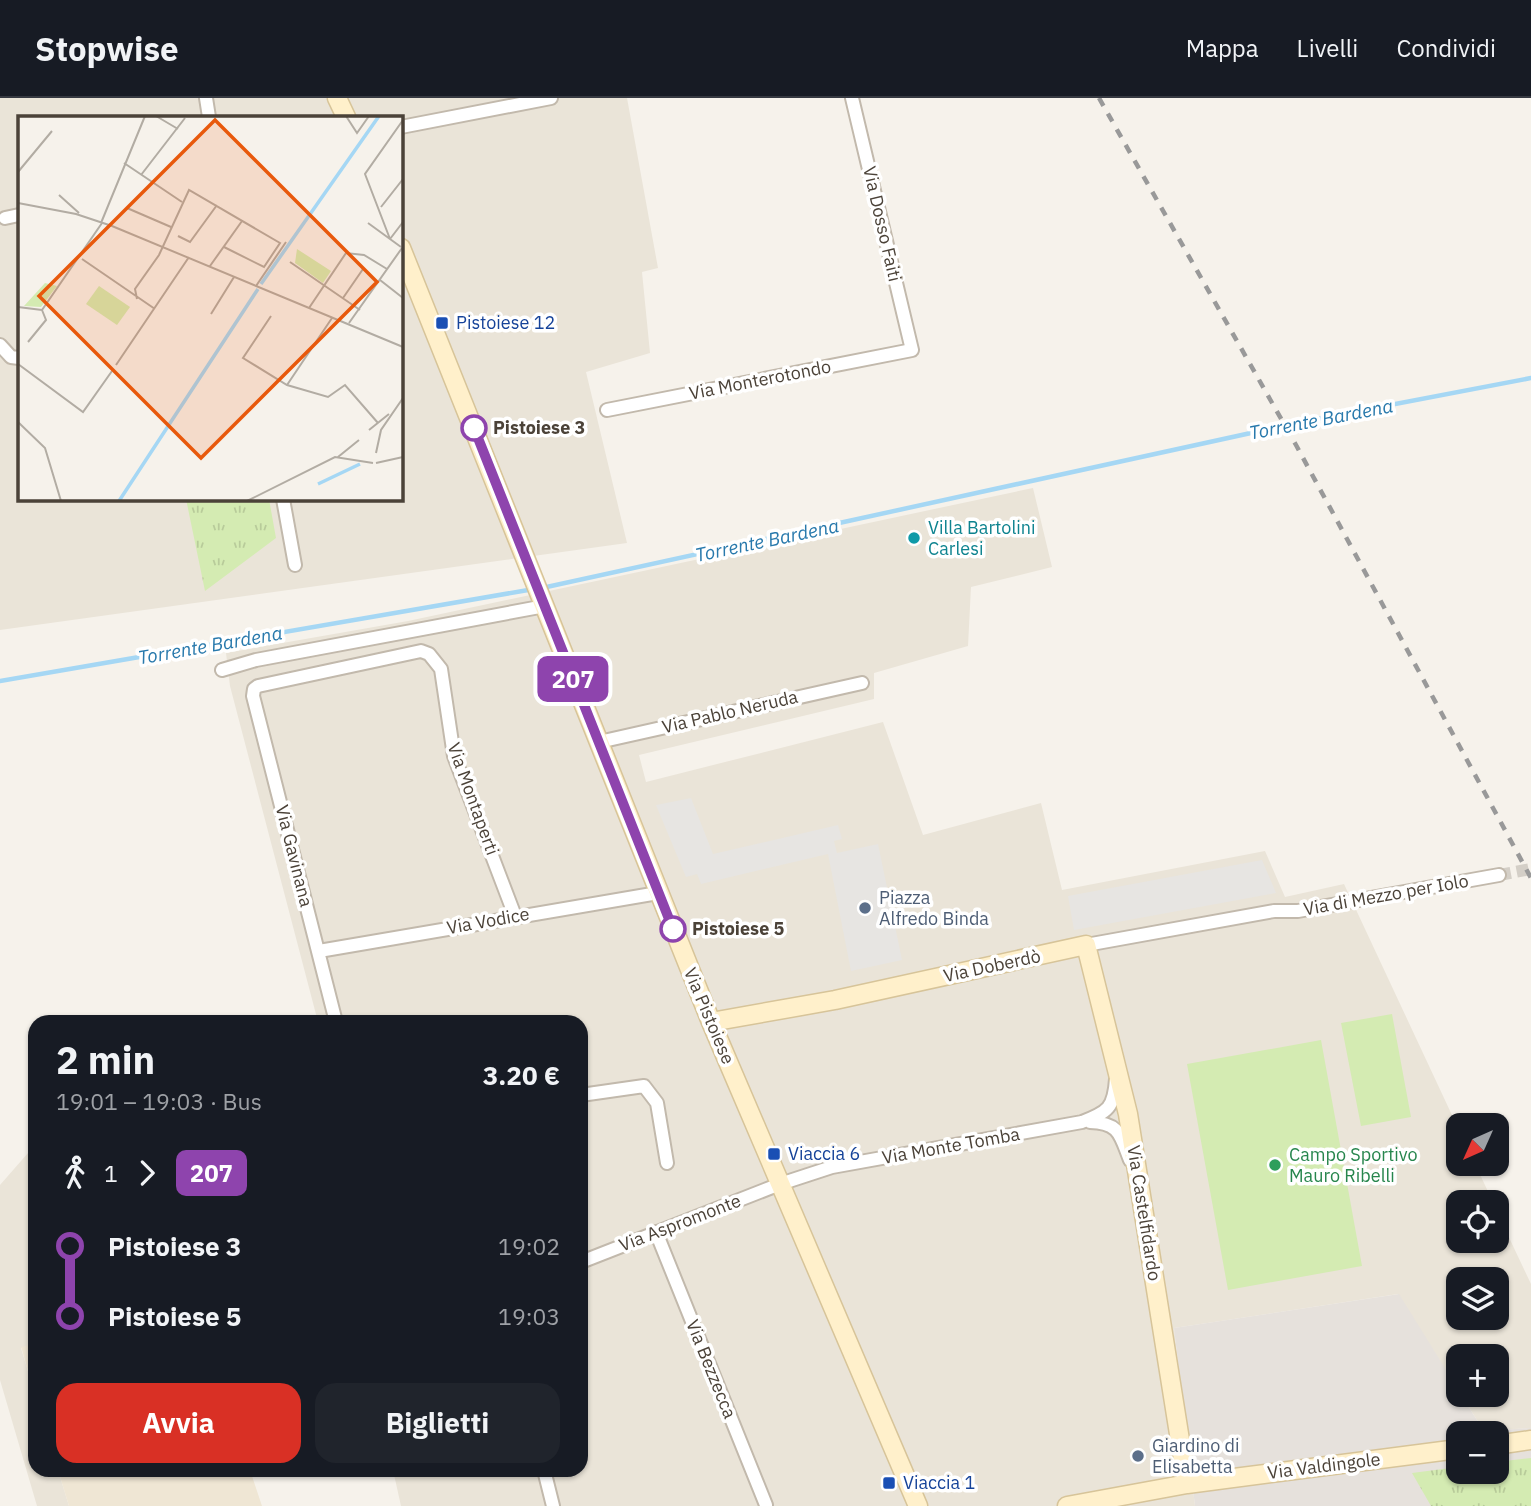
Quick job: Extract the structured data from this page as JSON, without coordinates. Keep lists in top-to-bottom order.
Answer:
{
  "streets": {
    "main road": [
      "Via Doberdò",
      "Via Pistoiese",
      "Via Castelfidardo",
      "Via Valdingole"
    ],
    "street": [
      "Via Dosso Faiti",
      "Via Monterotondo",
      "Via Pablo Neruda",
      "Via Montaperti",
      "Via Gavinana",
      "Via di Mezzo per Iolo",
      "Via Vodice",
      "Via Monte Tomba",
      "Via Aspromonte",
      "Via Bezzecca"
    ]
  },
  "crossings": [
    ["Via Dosso Faiti", "Via Monterotondo"],
    ["Via Pablo Neruda", "Via Pistoiese"],
    ["Via Montaperti", "Via Gavinana"],
    ["Via Montaperti", "Via Vodice"],
    ["Via Gavinana", "Via Vodice"],
    ["Via di Mezzo per Iolo", "Via Doberdò"],
    ["Via Vodice", "Via Pistoiese"],
    ["Via Doberdò", "Via Pistoiese"],
    ["Via Doberdò", "Via Castelfidardo"],
    ["Via Pistoiese", "Via Monte Tomba"],
    ["Via Pistoiese", "Via Aspromonte"],
    ["Via Monte Tomba", "Via Castelfidardo"],
    ["Via Monte Tomba", "Via Aspromonte"],
    ["Via Castelfidardo", "Via Valdingole"],
    ["Via Aspromonte", "Via Bezzecca"]
  ],
  "water": ["Torrente Bardena"],
  "places": {
    "transit": ["Pistoiese 12", "Viaccia 6", "Viaccia 1"],
    "other": [
      "Pistoiese 3",
      "Villa Bartolini Carlesi",
      "Piazza Alfredo Binda",
      "Pistoiese 5",
      "Campo Sportivo Mauro Ribelli",
      "Giardino di Elisabetta"
    ]
  },
  "lines": ["bus line 207"],
  "north": "bottom left",
  "page": {
    "header": "Stopwise",
    "nav": ["Mappa", "Livelli", "Condividi"],
    "on_map": "207",
    "heading": ["2 min", "19:01 – 19:03 · Bus", "3.20 €"],
    "map_buttons": ["+", "−"],
    "legs": ["1", "207"],
    "list": [
      {
        "name": "Pistoiese 3",
        "value": "19:02"
      },
      {
        "name": "Pistoiese 5",
        "value": "19:03"
      }
    ],
    "buttons": ["Avvia", "Biglietti"]
  }
}
